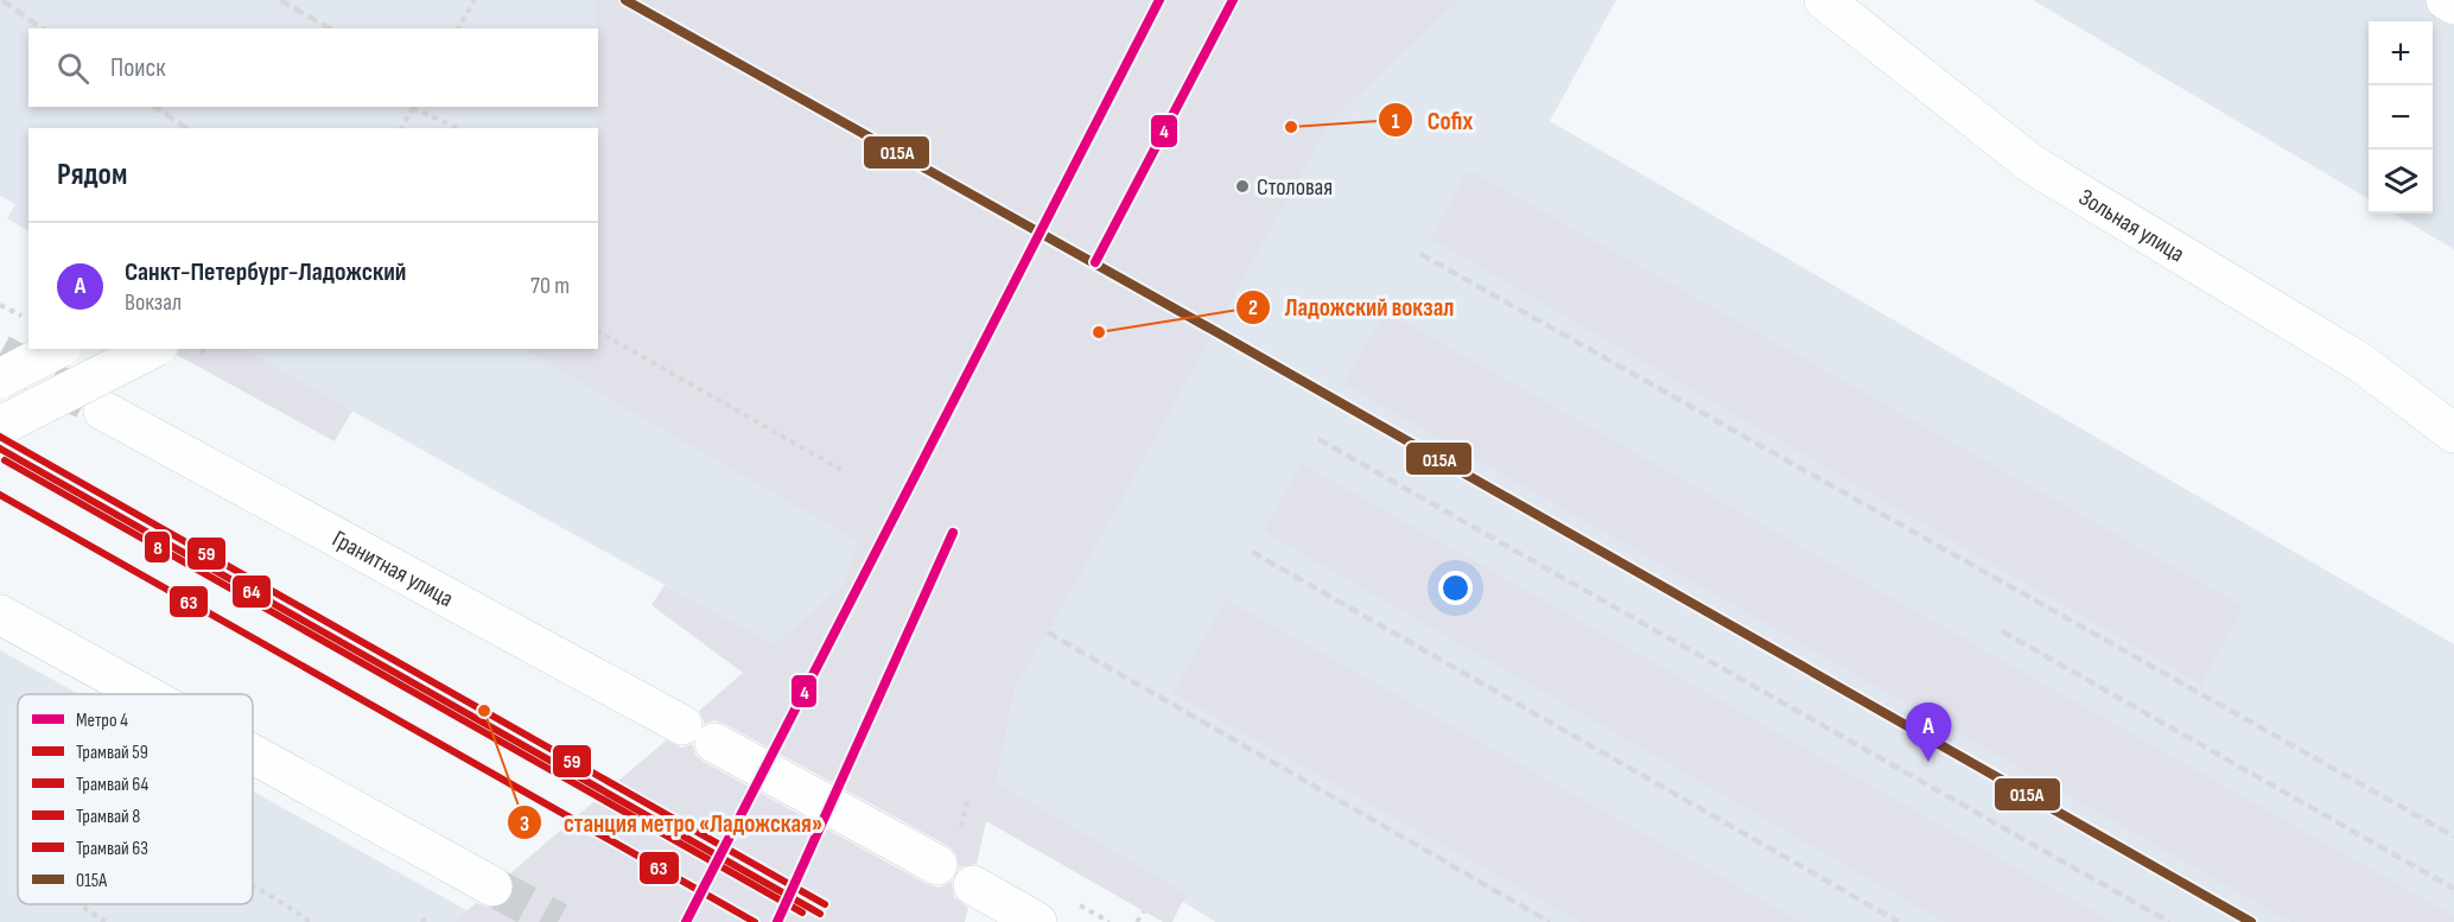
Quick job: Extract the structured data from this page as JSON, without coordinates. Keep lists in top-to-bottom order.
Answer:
{
  "streets": {
    "street": ["Зольная улица", "Гранитная улица"]
  },
  "places": [
    "Cofix",
    "Столовая",
    "Ладожский вокзал",
    "станция метро «Ладожская»"
  ],
  "lines": [
    "metro line 4",
    "transit line 015А",
    "tram line 59",
    "tram line 64",
    "tram line 8",
    "tram line 63"
  ],
  "legend": [
    "Метро 4",
    "Трамвай 59",
    "Трамвай 64",
    "Трамвай 8",
    "Трамвай 63",
    "015А"
  ],
  "page": {
    "map_buttons": ["+", "−"],
    "search": "Поиск",
    "heading": "Рядом",
    "list": [
      {
        "mark": "A",
        "name": "Санкт-Петербург-Ладожский",
        "note": "Вокзал",
        "value": "70 m"
      }
    ],
    "pins": "A"
  }
}
